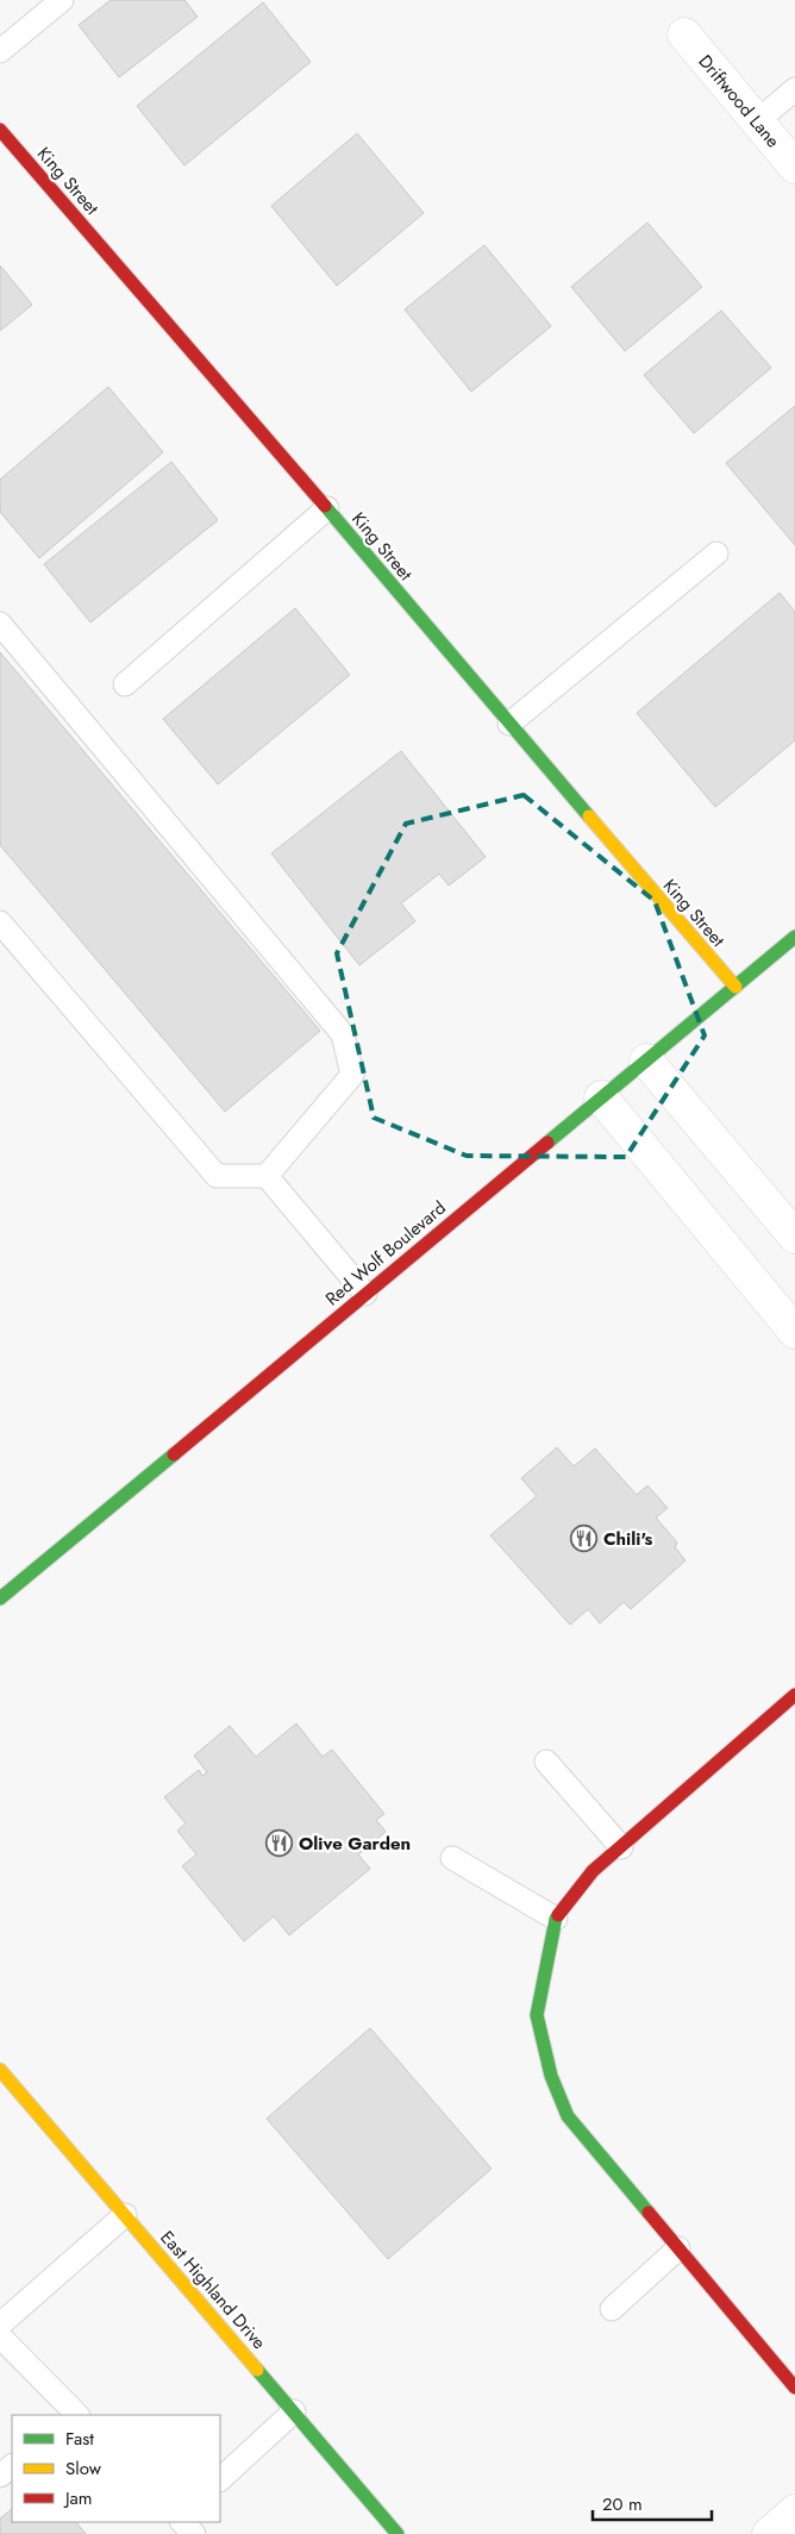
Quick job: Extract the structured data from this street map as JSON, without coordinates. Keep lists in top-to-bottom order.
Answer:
{
  "streets": {
    "main road": ["King Street", "Red Wolf Boulevard", "East Highland Drive"],
    "street": ["Driftwood Lane"]
  },
  "crossings": [
    ["King Street", "Red Wolf Boulevard"]
  ],
  "places": {
    "restaurant": ["Chili's", "Olive Garden"]
  },
  "legend": ["Fast", "Slow", "Jam"],
  "scale_bar": "20 m"
}
